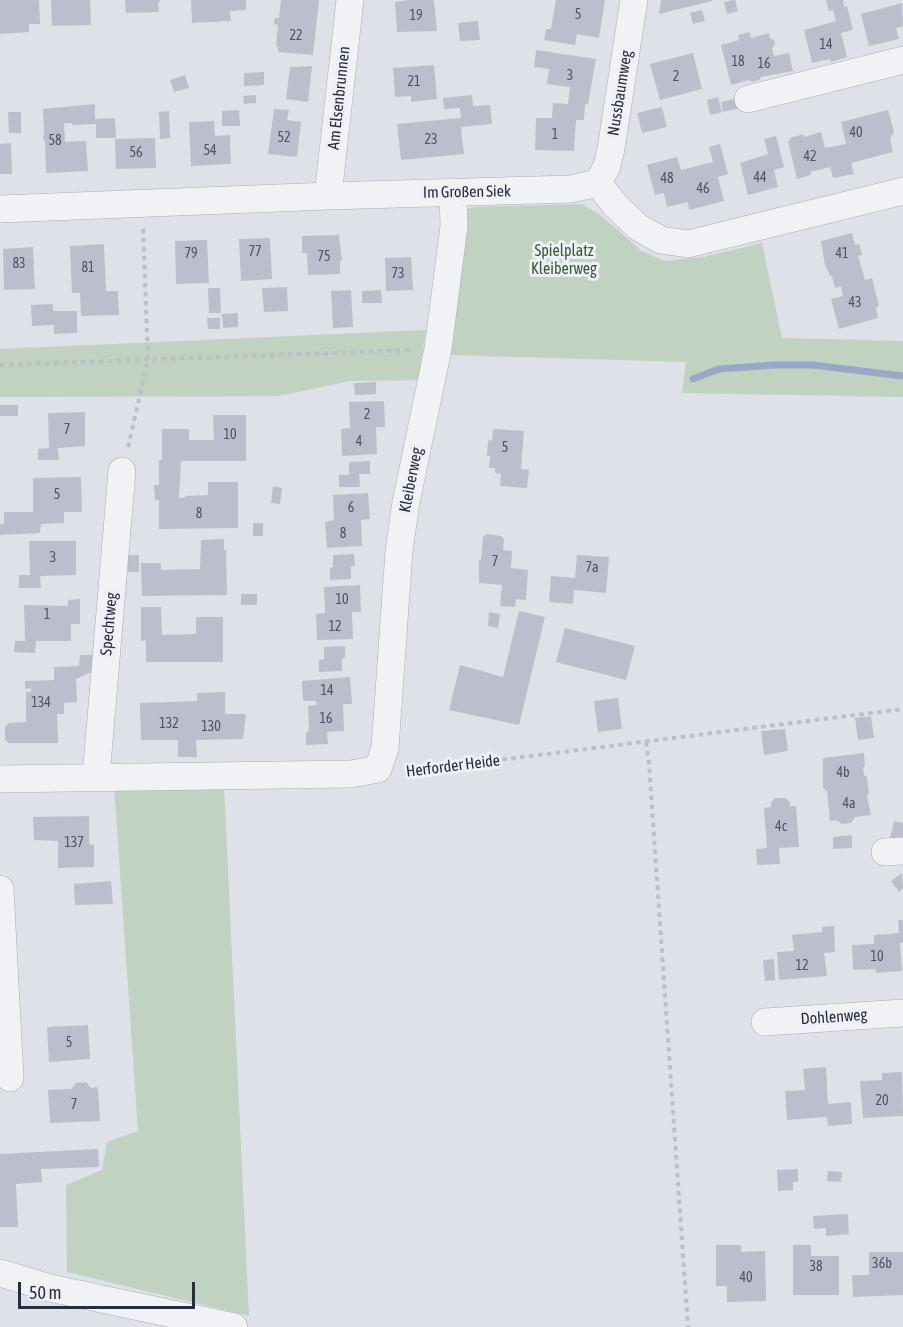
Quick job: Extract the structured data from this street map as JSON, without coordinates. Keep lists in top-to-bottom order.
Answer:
{
  "streets": {
    "street": [
      "Nussbaumweg",
      "Am Elsenbrunnen",
      "Im Großen Siek",
      "Kleiberweg",
      "Spechtweg",
      "Dohlenweg"
    ],
    "path": ["Herforder Heide"]
  },
  "crossings": [
    ["Nussbaumweg", "Im Großen Siek"],
    ["Am Elsenbrunnen", "Im Großen Siek"],
    ["Im Großen Siek", "Kleiberweg"],
    ["Kleiberweg", "Herforder Heide"]
  ],
  "parks": ["Spielplatz Kleiberweg"],
  "house_numbers": [
    "5",
    "19",
    "22",
    "14",
    "18",
    "16",
    "3",
    "2",
    "21",
    "40",
    "1",
    "52",
    "23",
    "58",
    "54",
    "56",
    "42",
    "44",
    "48",
    "46",
    "77",
    "79",
    "41",
    "75",
    "83",
    "81",
    "73",
    "43",
    "2",
    "7",
    "10",
    "4",
    "5",
    "5",
    "6",
    "8",
    "8",
    "3",
    "7",
    "7a",
    "10",
    "1",
    "12",
    "14",
    "134",
    "16",
    "132",
    "130",
    "4b",
    "4a",
    "4c",
    "137",
    "10",
    "12",
    "5",
    "20",
    "7",
    "36b",
    "38",
    "40"
  ],
  "scale_bar": "50 m"
}
